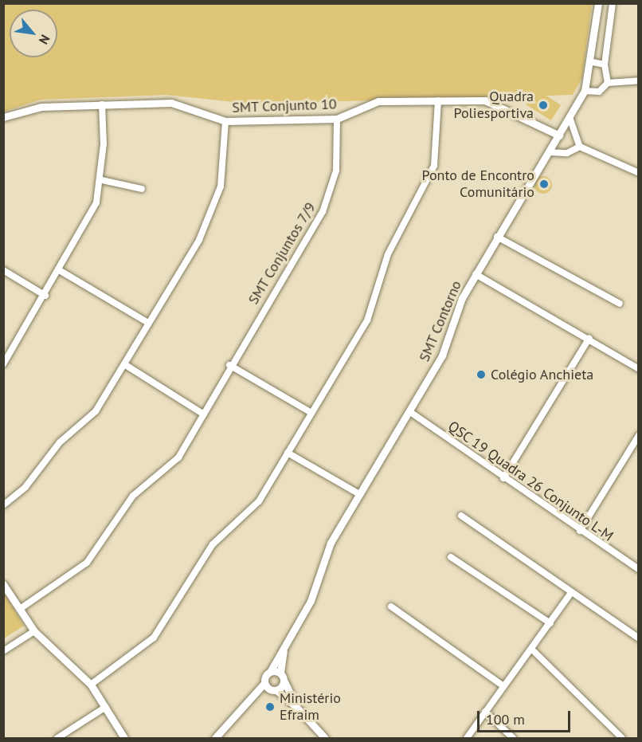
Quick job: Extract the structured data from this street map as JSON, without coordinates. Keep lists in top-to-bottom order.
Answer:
{
  "streets": {
    "street": [
      "SMT Conjunto 10",
      "SMT Conjuntos 7/9",
      "SMT Contorno",
      "QSC 19 Quadra 26 Conjunto L-M"
    ]
  },
  "crossings": [
    ["SMT Conjunto 10", "SMT Conjuntos 7/9"],
    ["SMT Conjunto 10", "SMT Contorno"],
    ["SMT Contorno", "QSC 19 Quadra 26 Conjunto L-M"]
  ],
  "places": [
    "Quadra Poliesportiva",
    "Ponto de Encontro Comunitário",
    "Colégio Anchieta",
    "Ministério Efraim"
  ],
  "scale_bar": "100 m",
  "north": "bottom right"
}
